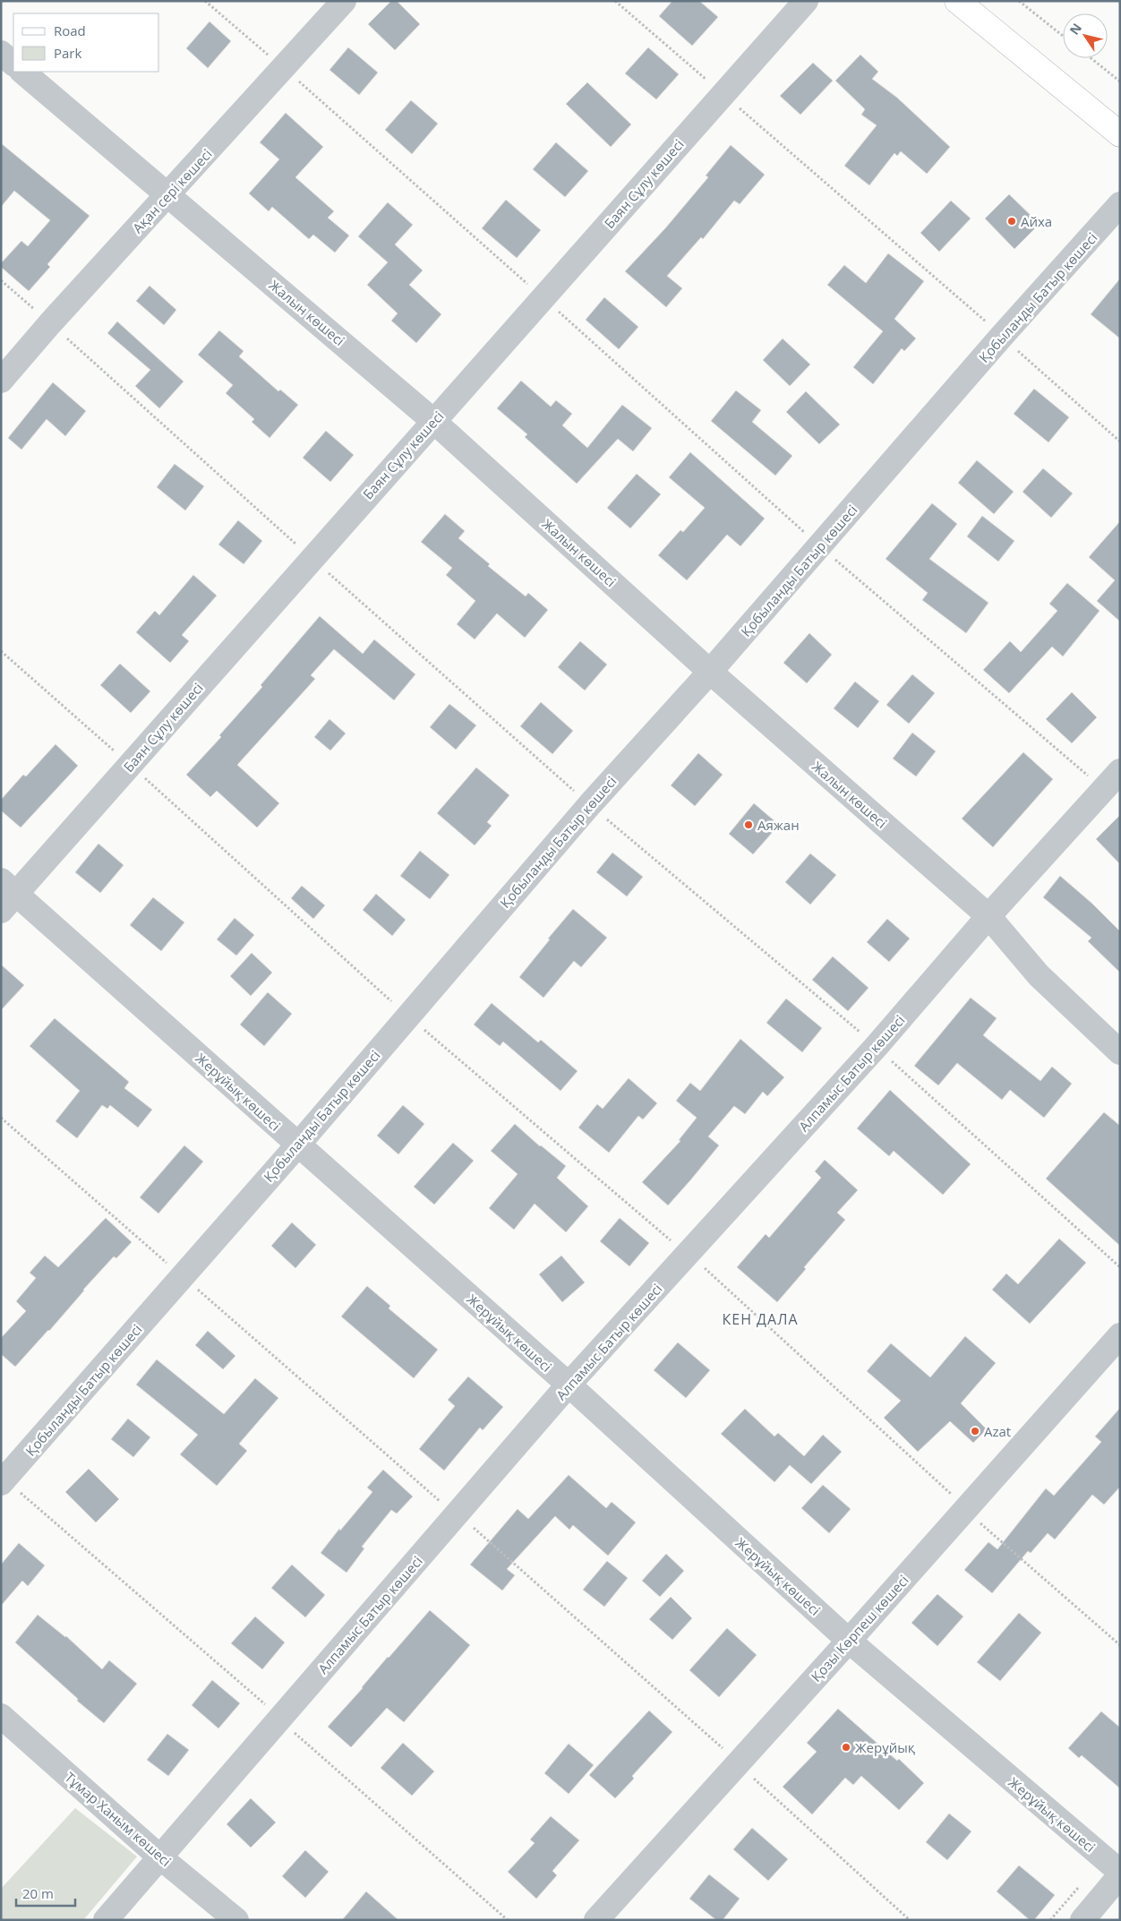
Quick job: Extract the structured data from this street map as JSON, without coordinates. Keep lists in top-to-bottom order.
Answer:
{
  "streets": {
    "street": [
      "Баян Сұлу көшесі",
      "Ақан сері көшесі",
      "Қобыланды Батыр көшесі",
      "Жалын көшесі",
      "Алпамыс Батыр көшесі",
      "Жерұйық көшесі",
      "Қозы Көрпеш көшесі",
      "Тұмар Ханым көшесі"
    ]
  },
  "crossings": [
    ["Баян Сұлу көшесі", "Жалын көшесі"],
    ["Баян Сұлу көшесі", "Жерұйық көшесі"],
    ["Ақан сері көшесі", "Жалын көшесі"],
    ["Қобыланды Батыр көшесі", "Жалын көшесі"],
    ["Қобыланды Батыр көшесі", "Жерұйық көшесі"],
    ["Жалын көшесі", "Алпамыс Батыр көшесі"],
    ["Алпамыс Батыр көшесі", "Жерұйық көшесі"],
    ["Алпамыс Батыр көшесі", "Тұмар Ханым көшесі"],
    ["Жерұйық көшесі", "Қозы Көрпеш көшесі"]
  ],
  "districts": ["КЕН ДАЛА"],
  "places": [
    "Айха",
    "Аяжан",
    "Azat",
    "Жерұйық"
  ],
  "legend": ["Road", "Park"],
  "scale_bar": "20 m",
  "north": "top left"
}
